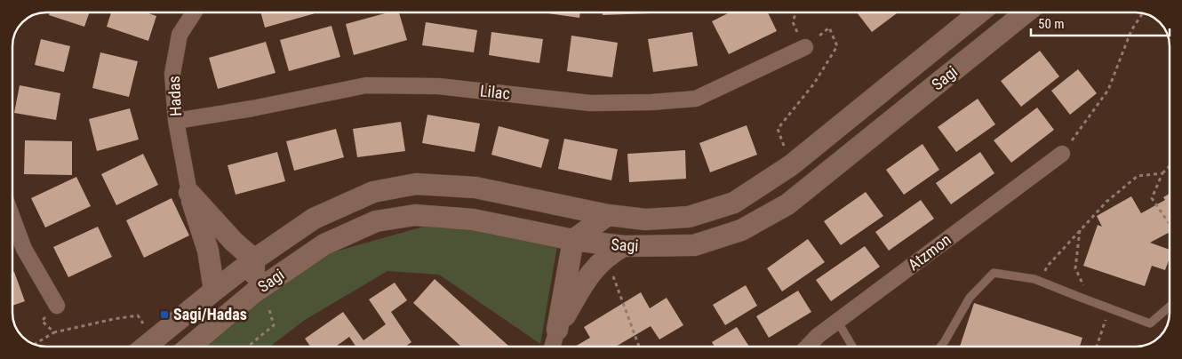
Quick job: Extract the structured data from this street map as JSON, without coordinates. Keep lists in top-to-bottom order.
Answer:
{
  "streets": {
    "street": [
      "Sagi",
      "Lilac",
      "Hadas",
      "Atzmon"
    ]
  },
  "crossings": [
    ["Lilac", "Hadas"]
  ],
  "places": {
    "transit": ["Sagi/Hadas"]
  },
  "scale_bar": "50 m"
}
